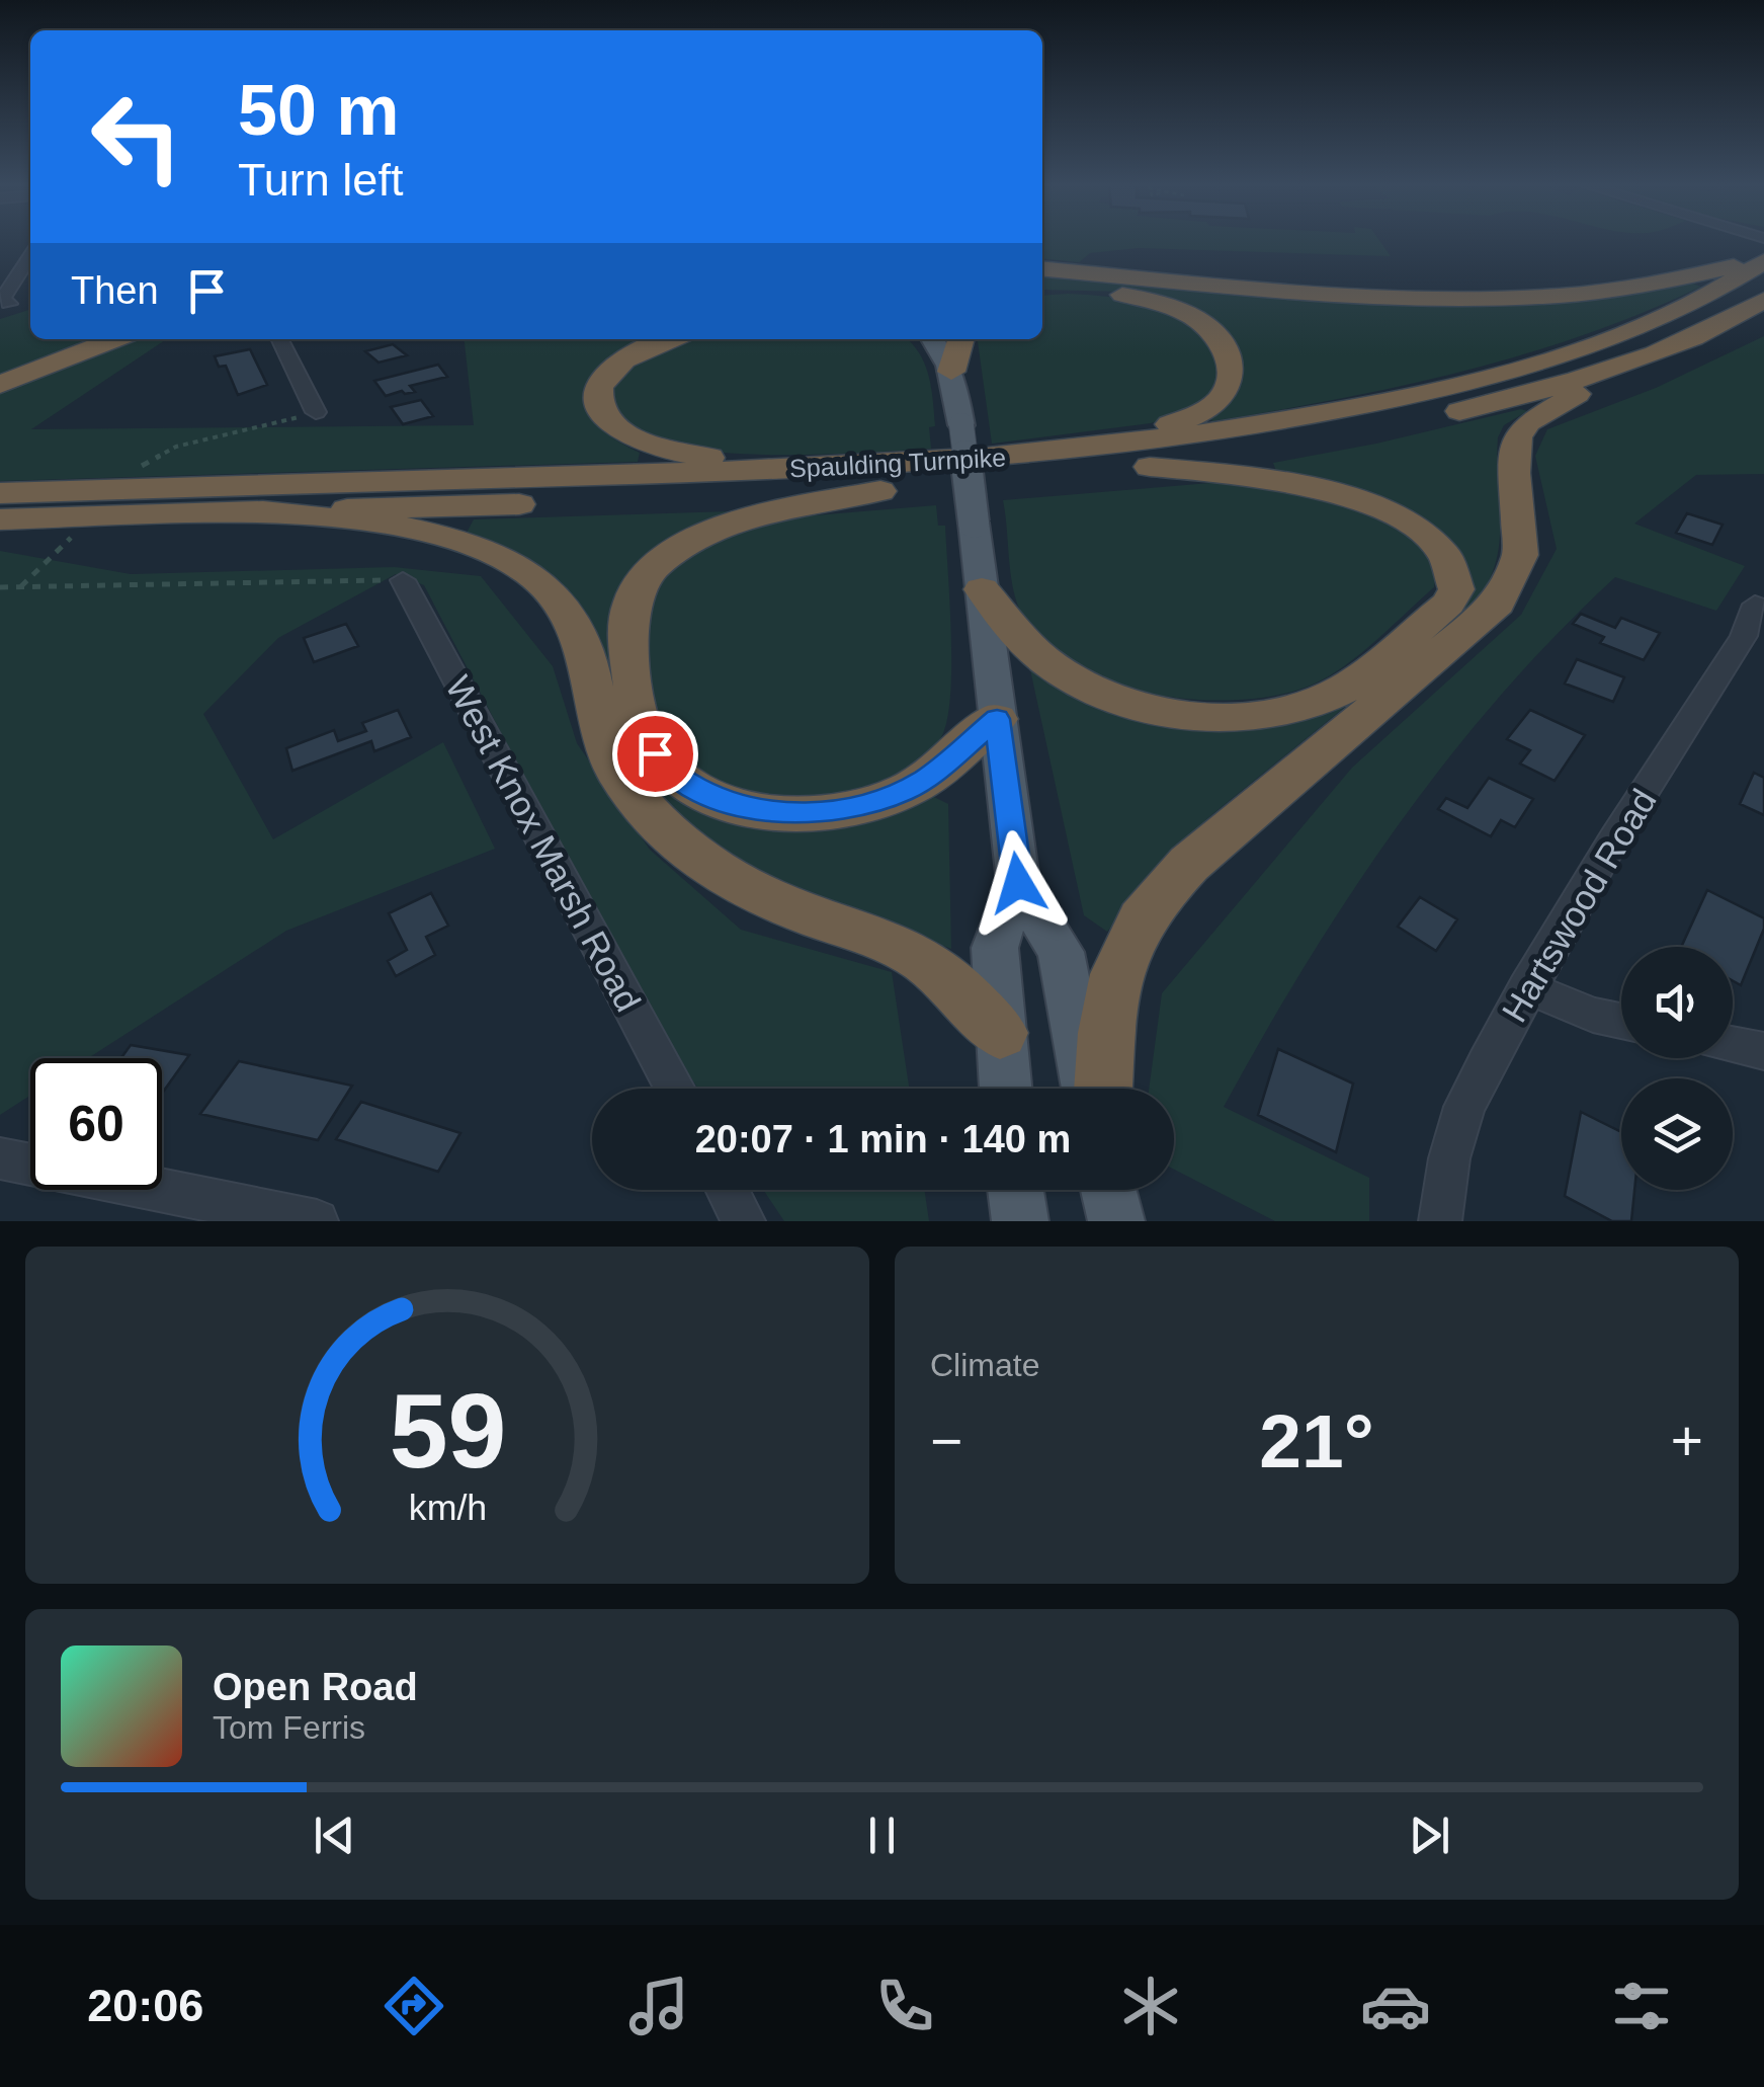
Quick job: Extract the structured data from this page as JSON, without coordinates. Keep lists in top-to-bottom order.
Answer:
{
  "streets": {
    "highway": ["Spaulding Turnpike"],
    "street": ["West Knox Marsh Road", "Hartswood Road"]
  },
  "page": {
    "turn": ["50 m", "Turn left"],
    "then": "Then",
    "limit": "60",
    "trip": "20:07 · 1 min · 140 m",
    "tile": "Climate",
    "heat": ["−", "21°", "+"],
    "song": ["Open Road", "Tom Ferris"],
    "tabs": "20:06",
    "gauge": ["59", "km/h"]
  }
}
